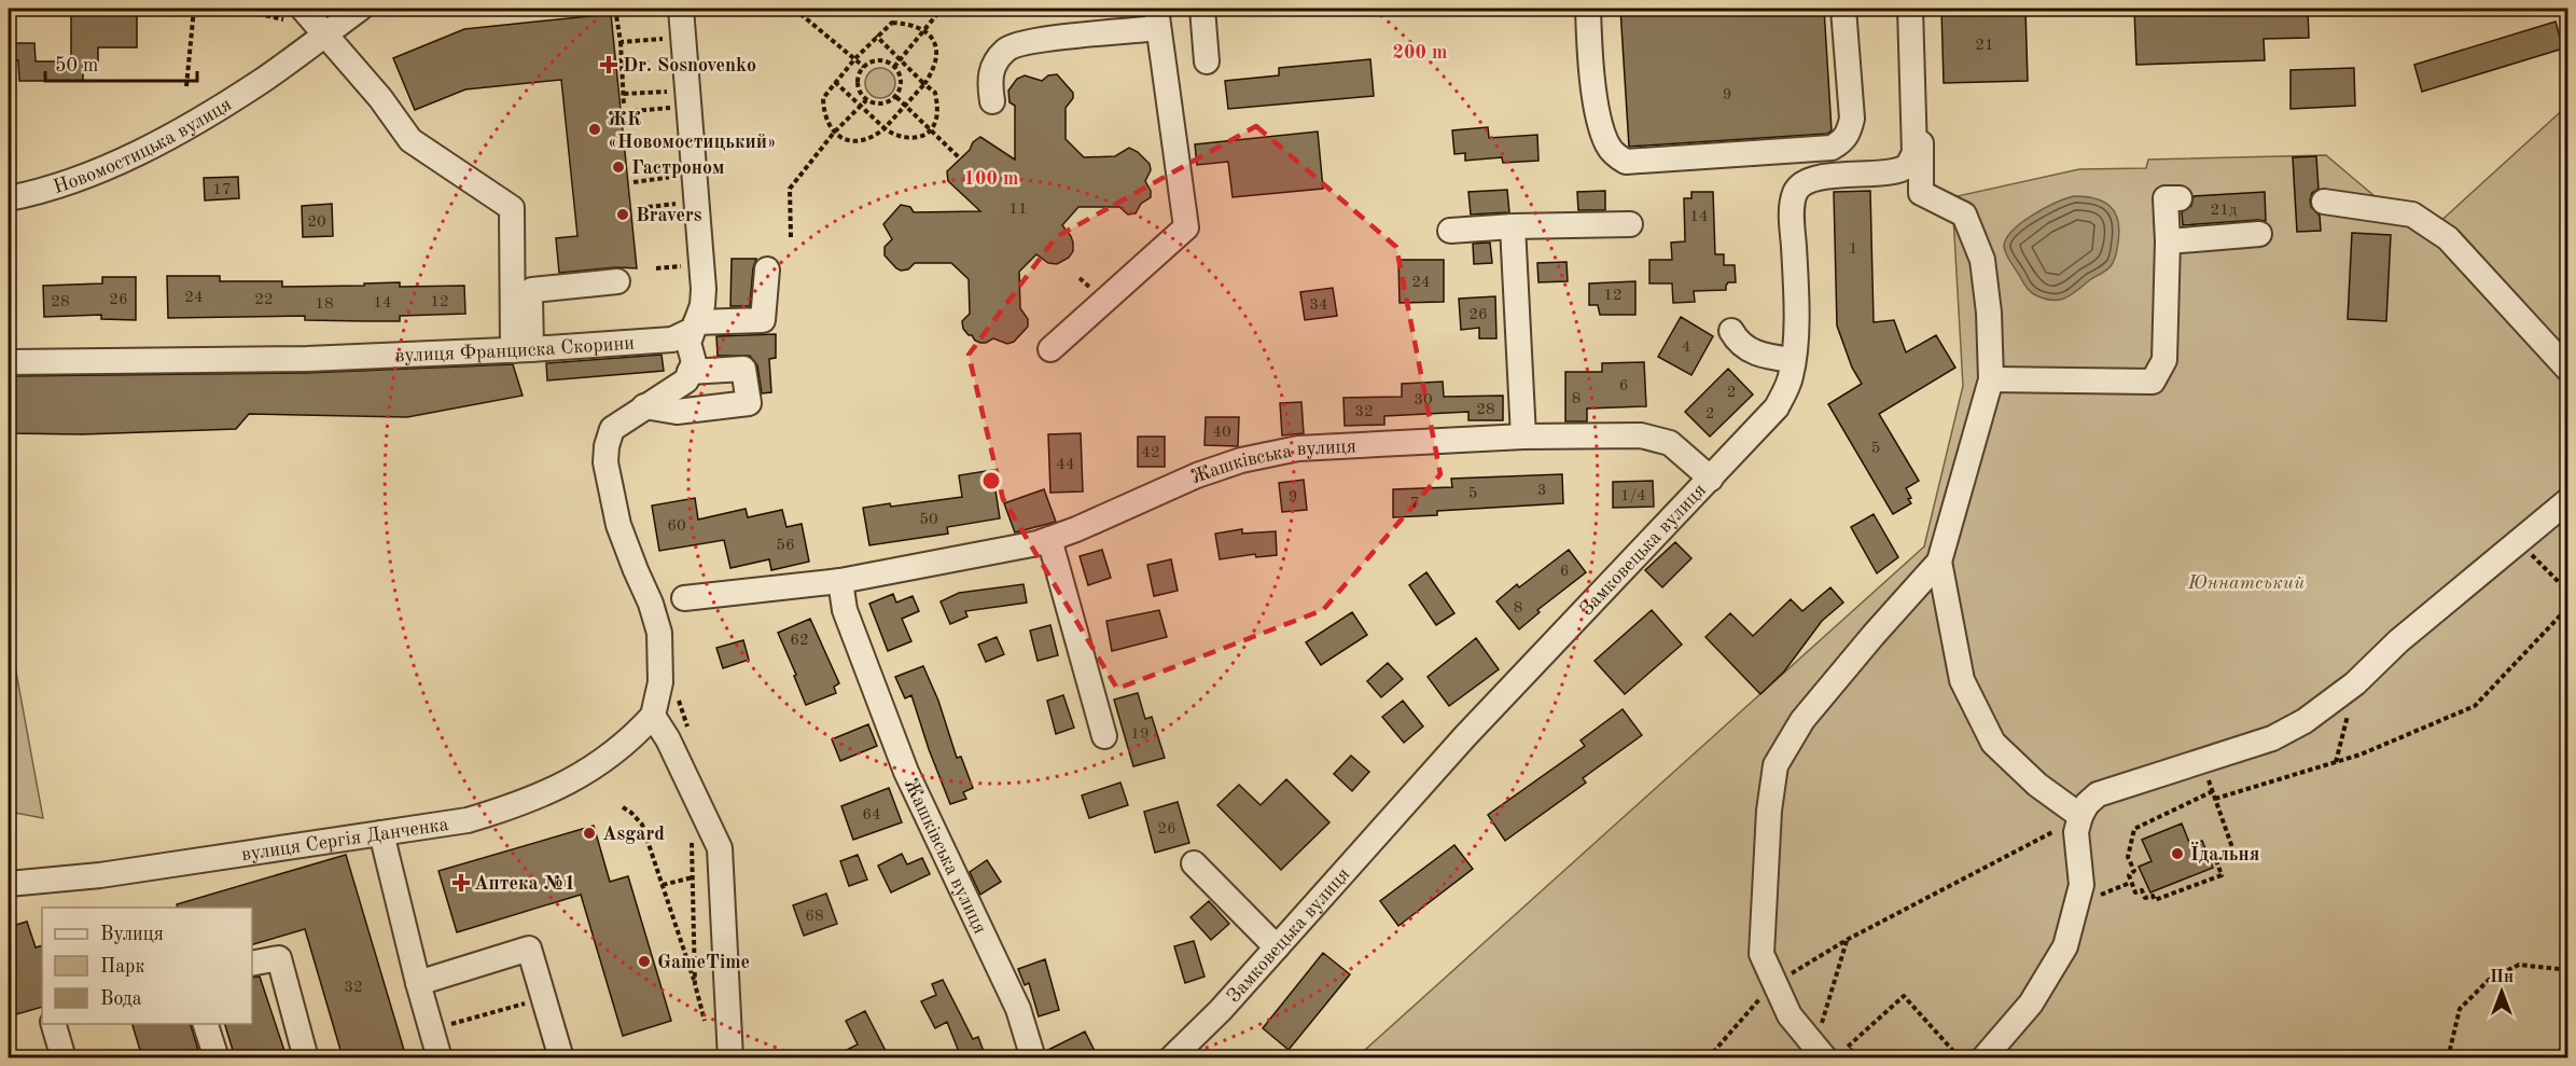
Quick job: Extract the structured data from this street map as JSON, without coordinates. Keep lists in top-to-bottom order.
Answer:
{
  "streets": {
    "street": [
      "Новомостицька вулиця",
      "вулиця Франциска Скорини",
      "Жашківська вулиця",
      "Замковецька вулиця",
      "вулиця Сергія Данченка"
    ]
  },
  "crossings": [
    ["Жашківська вулиця", "Замковецька вулиця"]
  ],
  "parks": ["Юннатський"],
  "places": {
    "health": ["Dr. Sosnovenko", "Аптека №1"],
    "other": [
      "ЖК «Новомостицький»",
      "Гастроном",
      "Bravers",
      "Asgard",
      "Їдальня",
      "GameTime"
    ]
  },
  "house_numbers": [
    "21",
    "9",
    "17",
    "11",
    "21д",
    "14",
    "20",
    "1",
    "24",
    "12",
    "24",
    "26",
    "22",
    "28",
    "12",
    "14",
    "18",
    "34",
    "26",
    "4",
    "6",
    "2",
    "8",
    "30",
    "28",
    "32",
    "2",
    "40",
    "5",
    "42",
    "44",
    "3",
    "5",
    "1/4",
    "9",
    "7",
    "50",
    "60",
    "56",
    "6",
    "8",
    "62",
    "19",
    "64",
    "26",
    "68",
    "32"
  ],
  "legend": ["Вулиця", "Парк", "Вода"],
  "scale_bar": "50 m",
  "north": "top",
  "rings": ["200 m", "100 m"]
}
